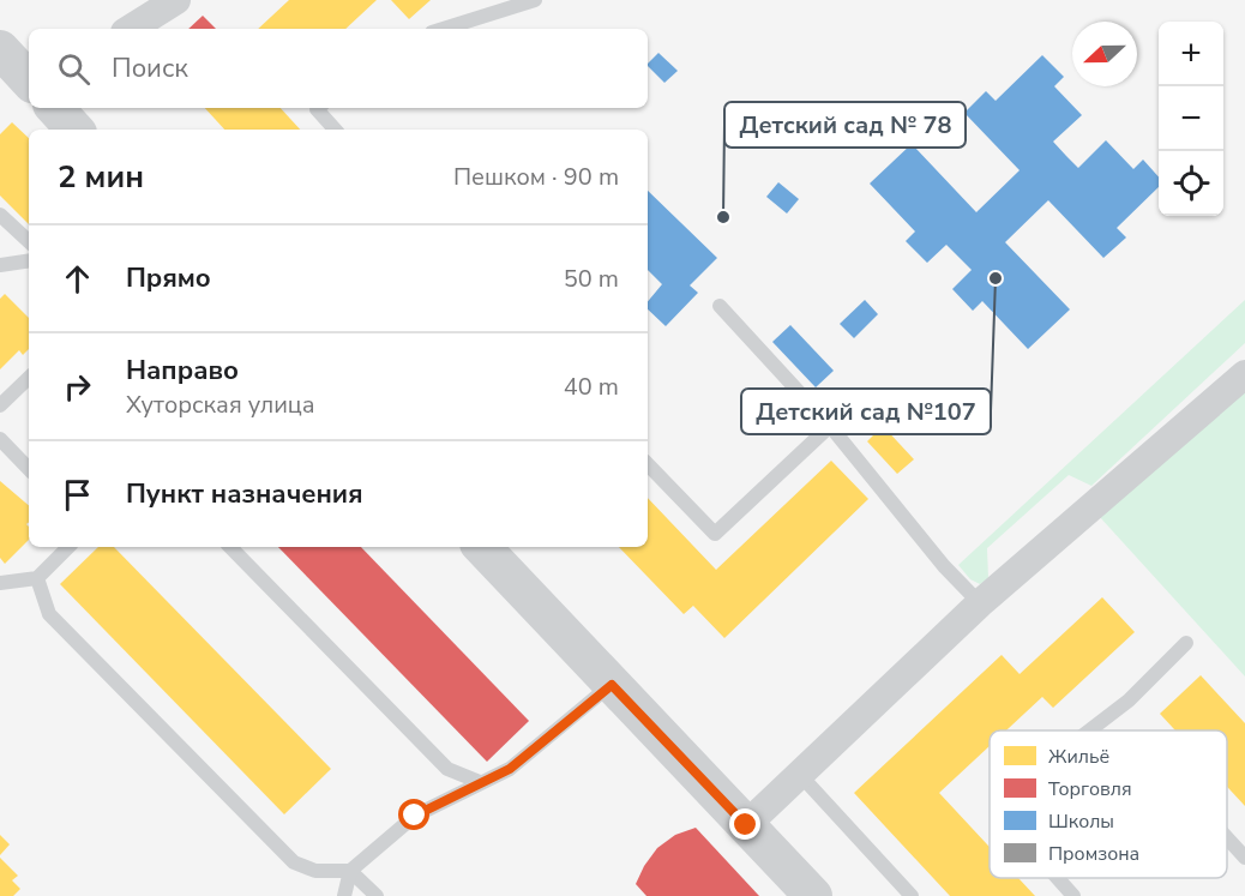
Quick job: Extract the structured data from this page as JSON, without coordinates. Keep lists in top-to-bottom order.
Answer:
{
  "places": ["Детский сад № 78", "Детский сад №107"],
  "legend": [
    "Жильё",
    "Торговля",
    "Школы",
    "Промзона"
  ],
  "north": "left",
  "page": {
    "map_buttons": ["+", "−"],
    "search": "Поиск",
    "heading": ["2 мин", "Пешком · 90 m"],
    "list": [
      ["Прямо", "50 m"],
      ["Направо", "Хуторская улица", "40 m"],
      "Пункт назначения"
    ]
  }
}
